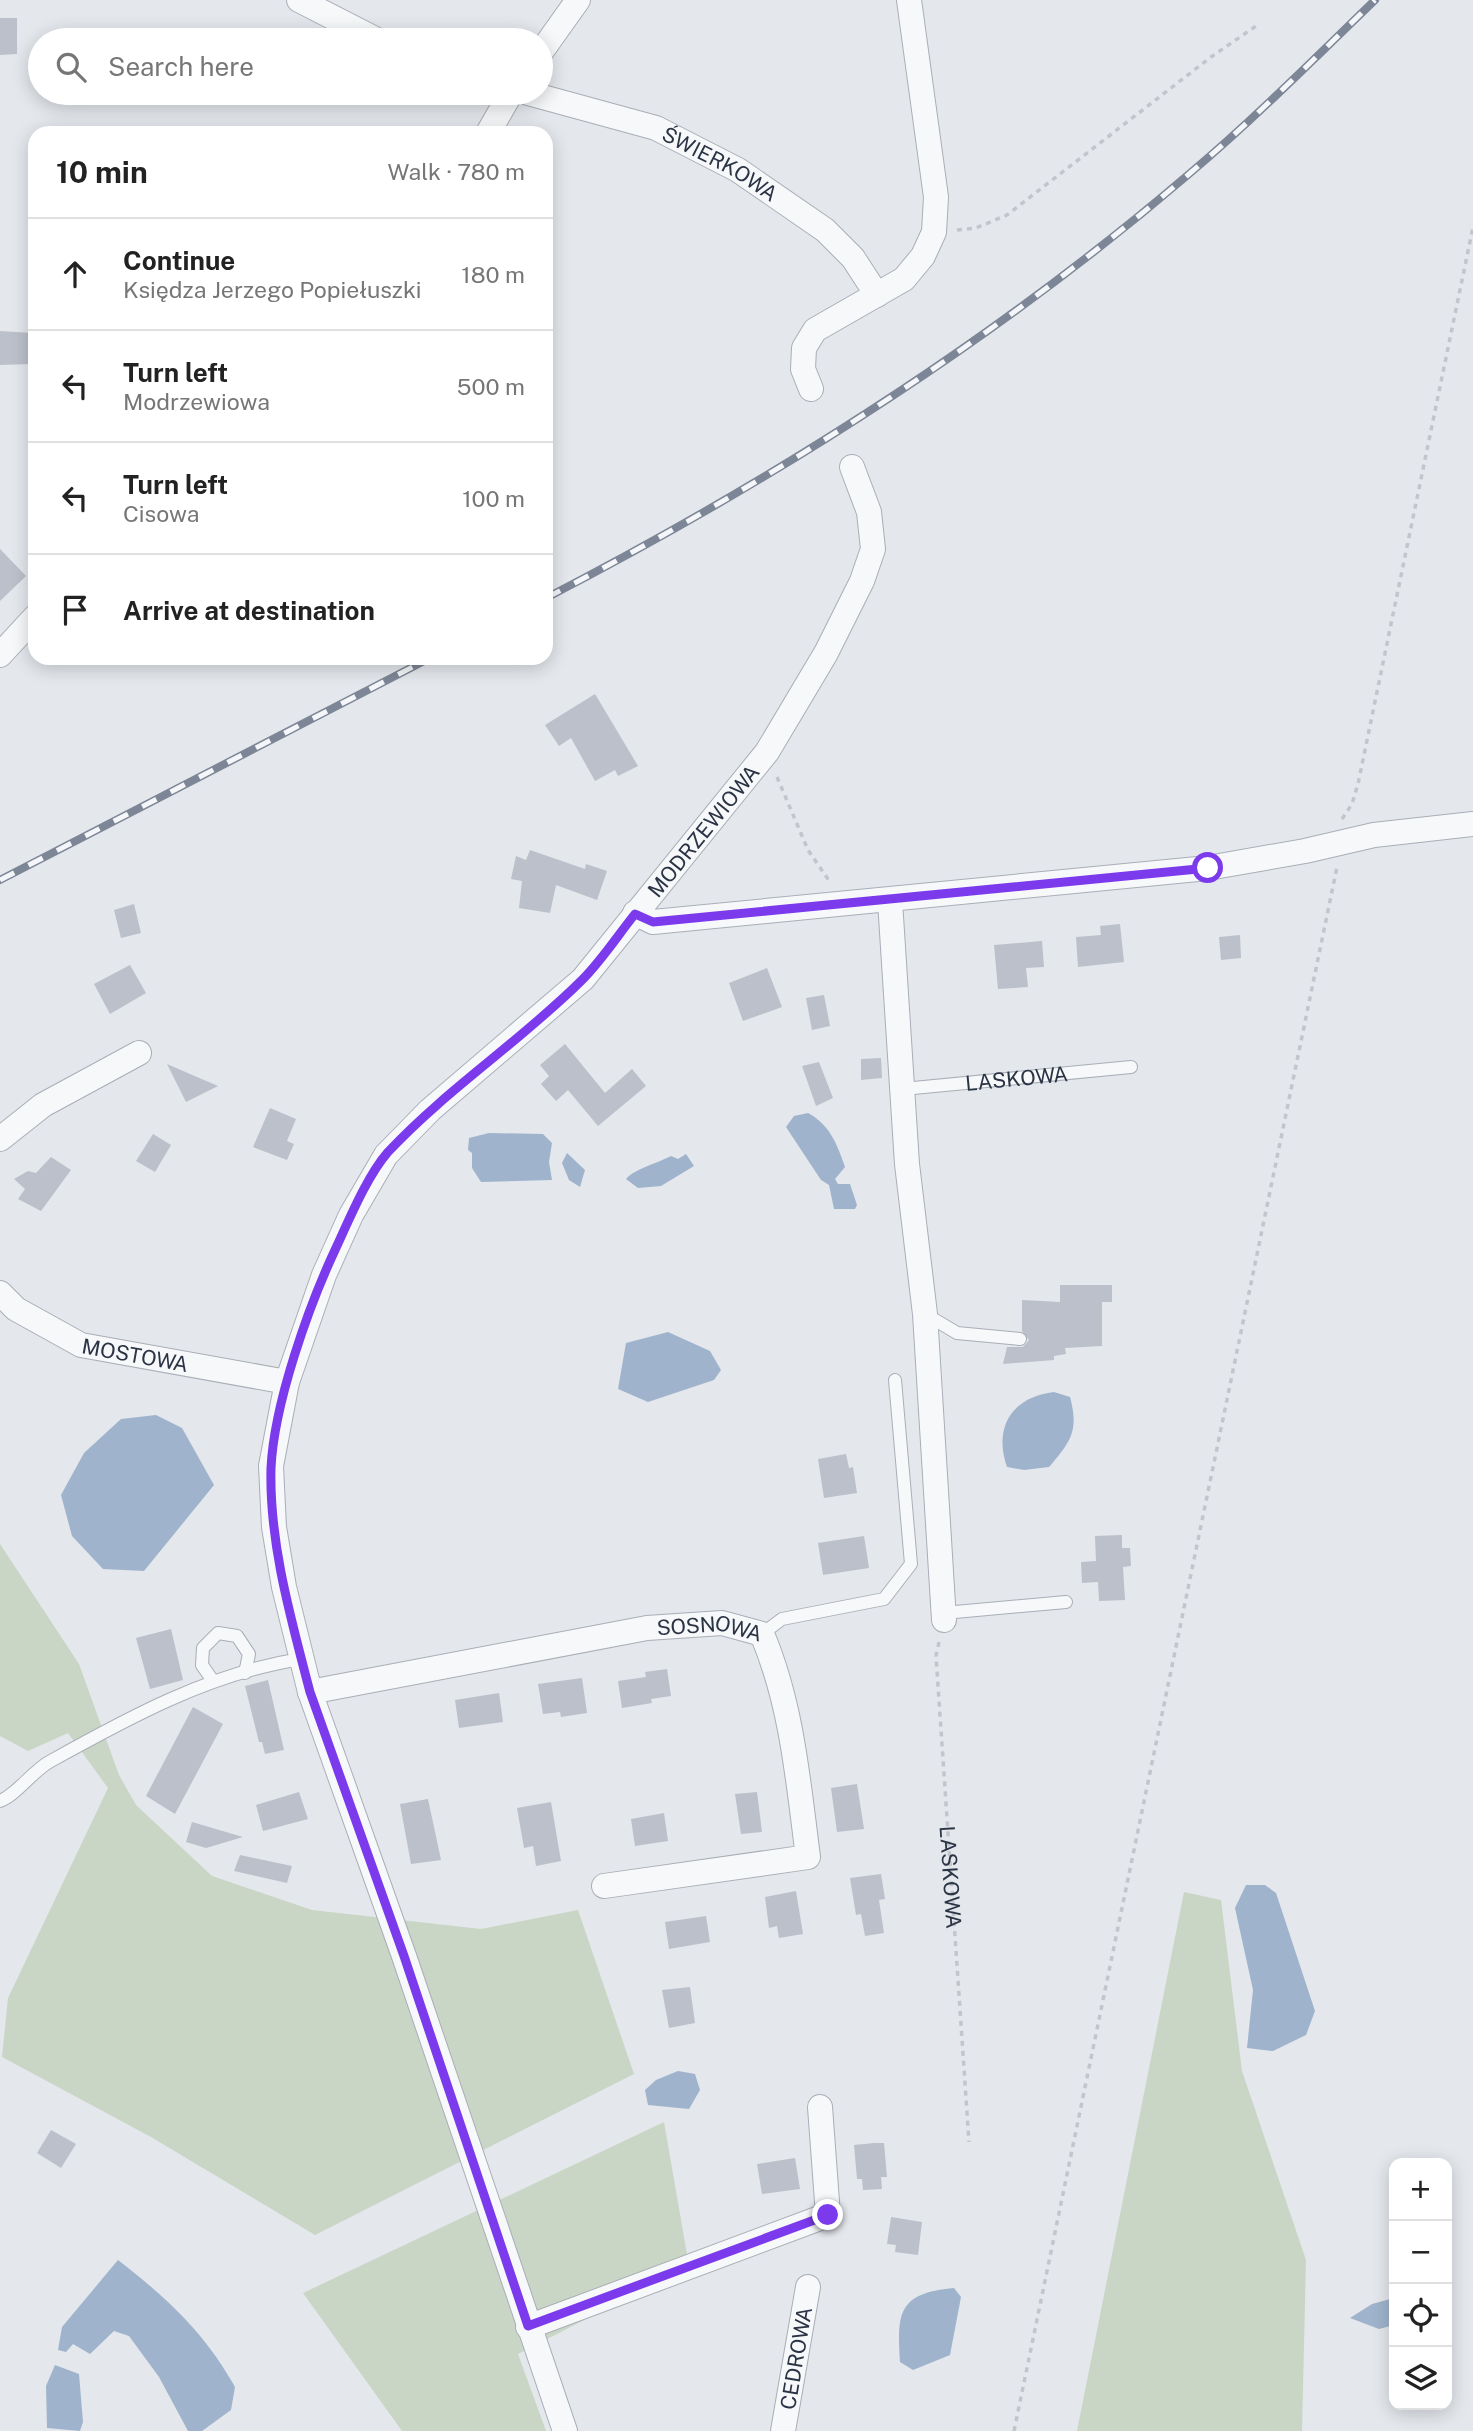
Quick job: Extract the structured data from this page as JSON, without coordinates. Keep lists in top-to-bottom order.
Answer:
{
  "streets": {
    "street": [
      "ŚWIERKOWA",
      "MODRZEWIOWA",
      "MOSTOWA",
      "SOSNOWA",
      "CEDROWA"
    ],
    "lane": ["LASKOWA"]
  },
  "crossings": [
    ["MODRZEWIOWA", "MOSTOWA"],
    ["MODRZEWIOWA", "SOSNOWA"]
  ],
  "page": {
    "search": "Search here",
    "heading": ["10 min", "Walk · 780 m"],
    "list": [
      ["Continue", "Księdza Jerzego Popiełuszki", "180 m"],
      ["Turn left", "Modrzewiowa", "500 m"],
      ["Turn left", "Cisowa", "100 m"],
      "Arrive at destination"
    ],
    "map_buttons": ["+", "−"]
  }
}
